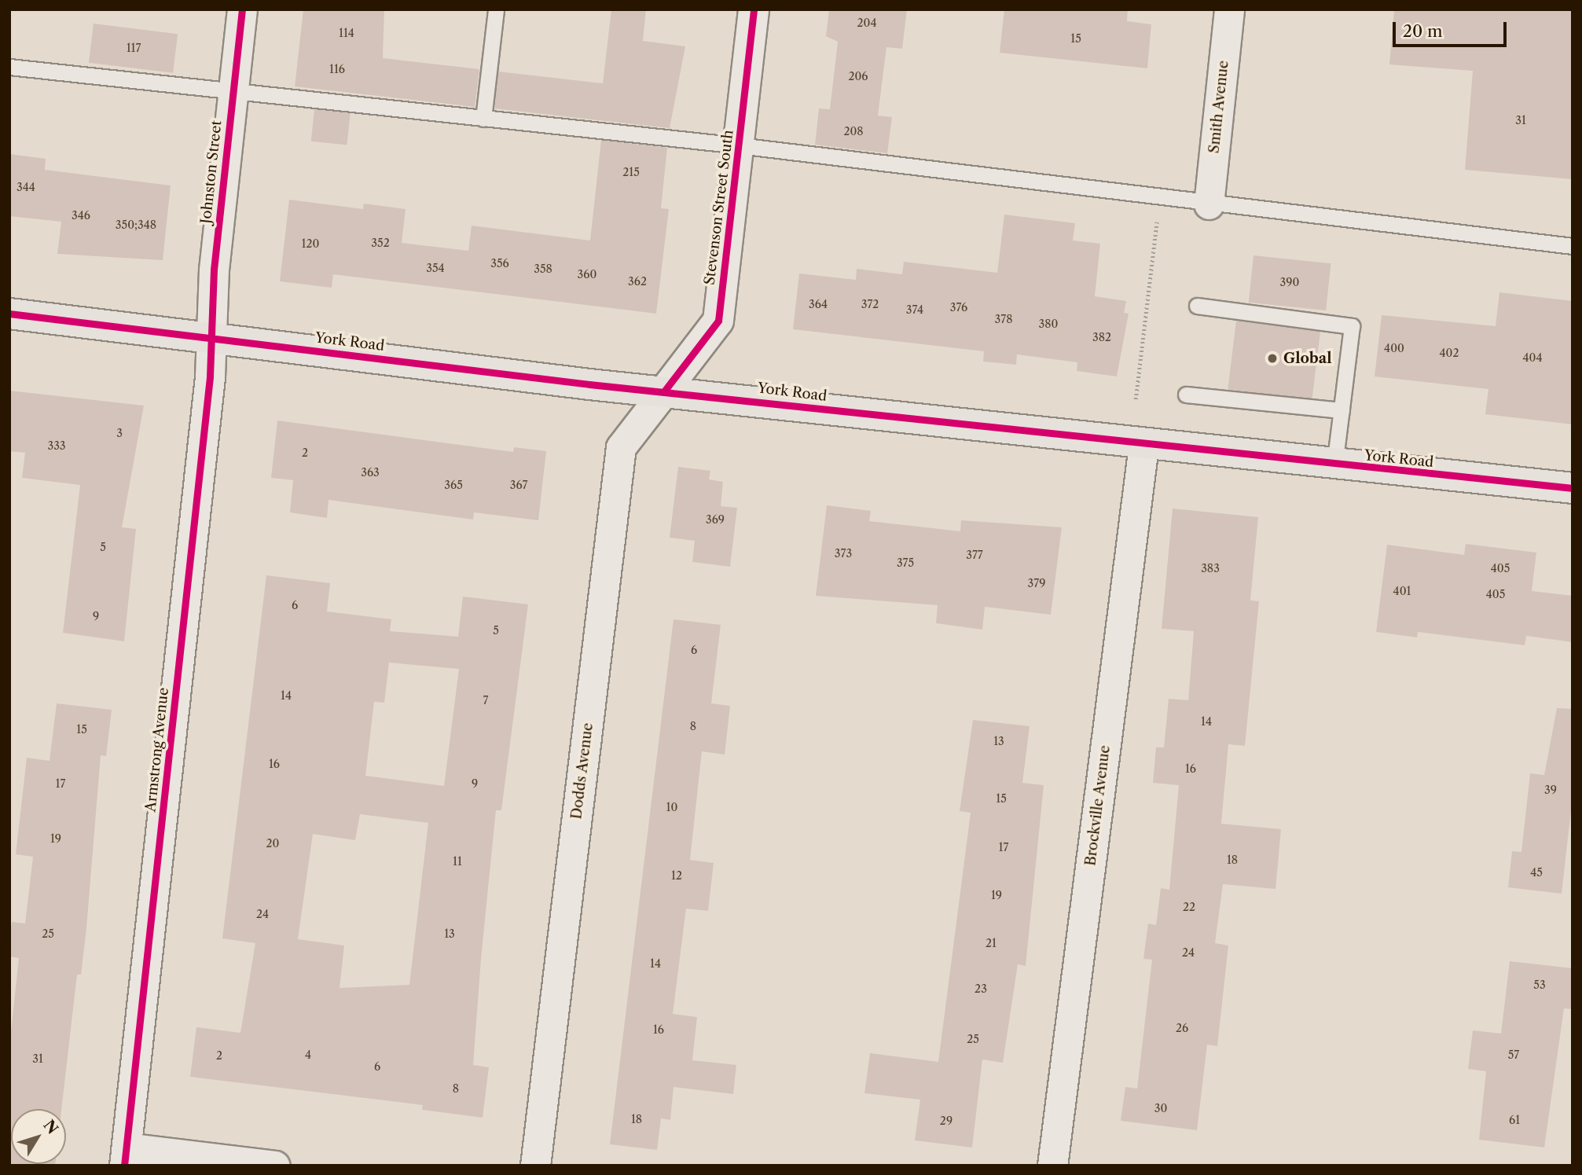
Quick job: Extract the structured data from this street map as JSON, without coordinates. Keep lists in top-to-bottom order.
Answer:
{
  "streets": {
    "main road": ["York Road"],
    "street": [
      "Smith Avenue",
      "Johnston Street",
      "Stevenson Street South",
      "Armstrong Avenue",
      "Dodds Avenue",
      "Brockville Avenue"
    ]
  },
  "crossings": [
    ["Johnston Street", "York Road"],
    ["Johnston Street", "Armstrong Avenue"],
    ["Stevenson Street South", "York Road"],
    ["Stevenson Street South", "Dodds Avenue"],
    ["York Road", "Armstrong Avenue"],
    ["York Road", "Dodds Avenue"],
    ["York Road", "Brockville Avenue"]
  ],
  "places": ["Global"],
  "house_numbers": [
    "204",
    "114",
    "15",
    "117",
    "116",
    "206",
    "31",
    "208",
    "215",
    "344",
    "346",
    "350;348",
    "352",
    "120",
    "356",
    "354",
    "358",
    "360",
    "362",
    "390",
    "364",
    "372",
    "376",
    "374",
    "378",
    "380",
    "382",
    "400",
    "402",
    "404",
    "3",
    "333",
    "2",
    "363",
    "365",
    "367",
    "369",
    "5",
    "373",
    "377",
    "375",
    "383",
    "405",
    "379",
    "401",
    "405",
    "6",
    "9",
    "5",
    "6",
    "14",
    "7",
    "14",
    "8",
    "15",
    "13",
    "16",
    "16",
    "17",
    "9",
    "39",
    "15",
    "10",
    "19",
    "20",
    "17",
    "18",
    "11",
    "45",
    "12",
    "19",
    "22",
    "24",
    "25",
    "13",
    "21",
    "24",
    "14",
    "53",
    "23",
    "26",
    "16",
    "25",
    "4",
    "57",
    "2",
    "31",
    "6",
    "8",
    "30",
    "18",
    "61",
    "29"
  ],
  "scale_bar": "20 m",
  "north": "top right"
}
